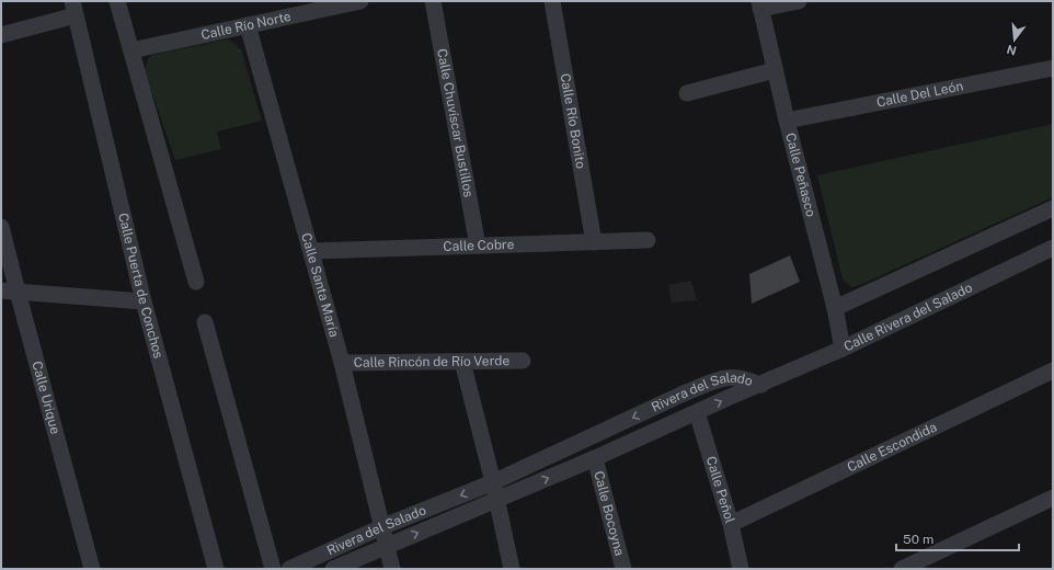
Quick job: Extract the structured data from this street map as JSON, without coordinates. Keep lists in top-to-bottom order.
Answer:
{
  "streets": {
    "street": [
      "Calle Río Norte",
      "Calle Del León",
      "Calle Río Bonito",
      "Calle Chuvíscar Bustillos",
      "Calle Peñasco",
      "Calle Cobre",
      "Calle Santa María",
      "Calle Puerta de Conchos",
      "Calle Rivera del Salado",
      "Calle Rincón de Río Verde",
      "Rivera del Salado",
      "Calle Urique",
      "Calle Escondida",
      "Calle Peñol",
      "Calle Bocoyna"
    ]
  },
  "crossings": [
    ["Calle Río Norte", "Calle Santa María"],
    ["Calle Del León", "Calle Peñasco"],
    ["Calle Río Bonito", "Calle Cobre"],
    ["Calle Chuvíscar Bustillos", "Calle Cobre"],
    ["Calle Peñasco", "Calle Rivera del Salado"],
    ["Calle Cobre", "Calle Santa María"],
    ["Calle Santa María", "Calle Rincón de Río Verde"],
    ["Calle Santa María", "Rivera del Salado"],
    ["Calle Rivera del Salado", "Rivera del Salado"],
    ["Rivera del Salado", "Calle Peñol"],
    ["Rivera del Salado", "Calle Bocoyna"],
    ["Calle Escondida", "Calle Peñol"]
  ],
  "scale_bar": "50 m",
  "north": "bottom"
}
